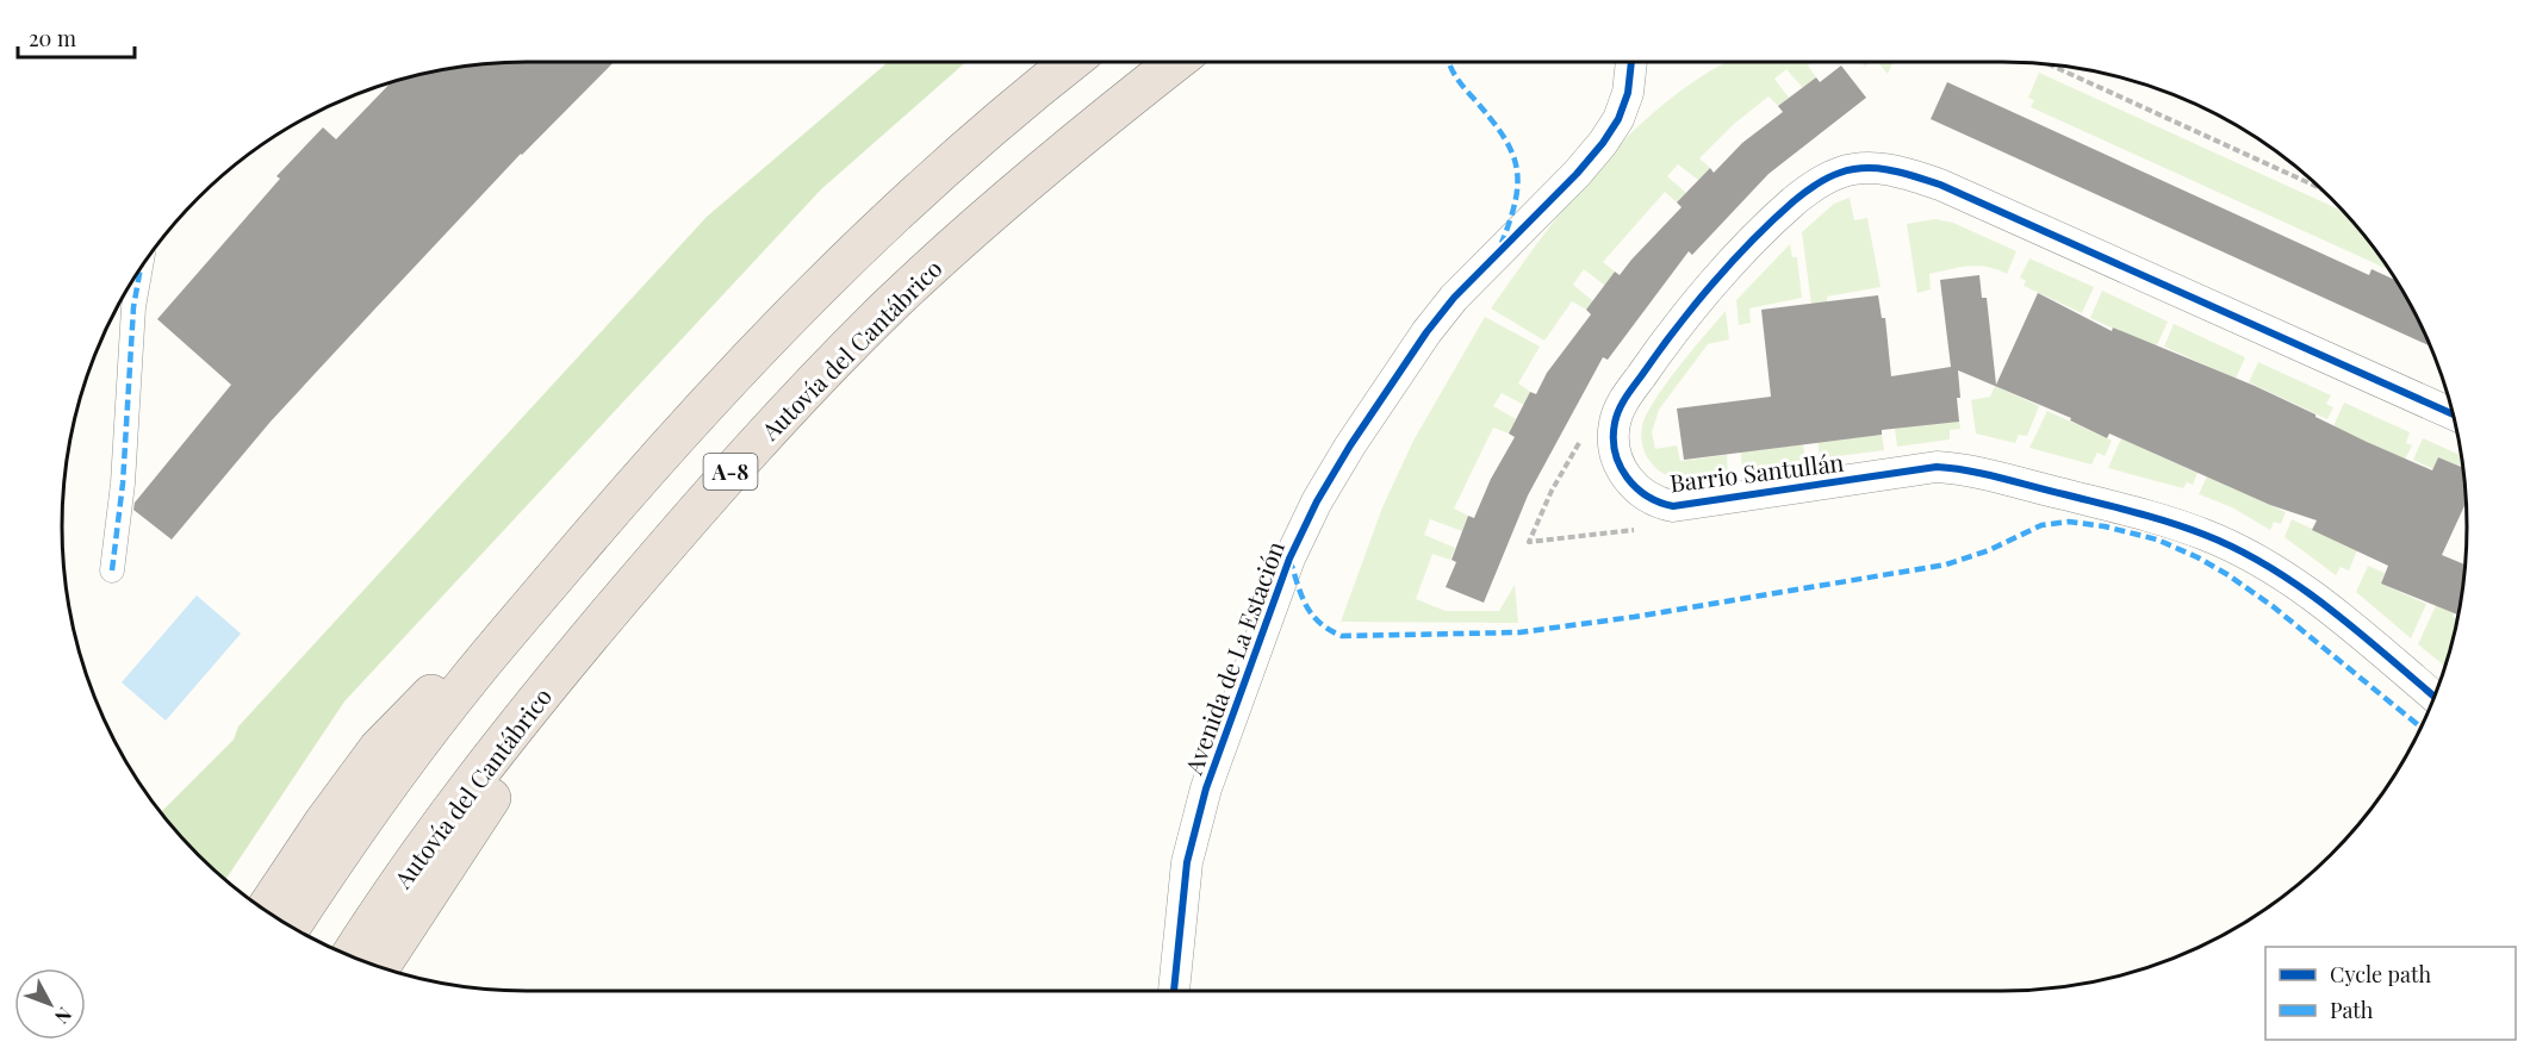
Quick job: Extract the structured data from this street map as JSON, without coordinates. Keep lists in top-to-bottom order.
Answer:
{
  "streets": {
    "highway": ["Autovía del Cantábrico", "A-8"],
    "street": ["Barrio Santullán", "Avenida de La Estación"]
  },
  "legend": ["Cycle path", "Path"],
  "scale_bar": "20 m",
  "north": "bottom right"
}
